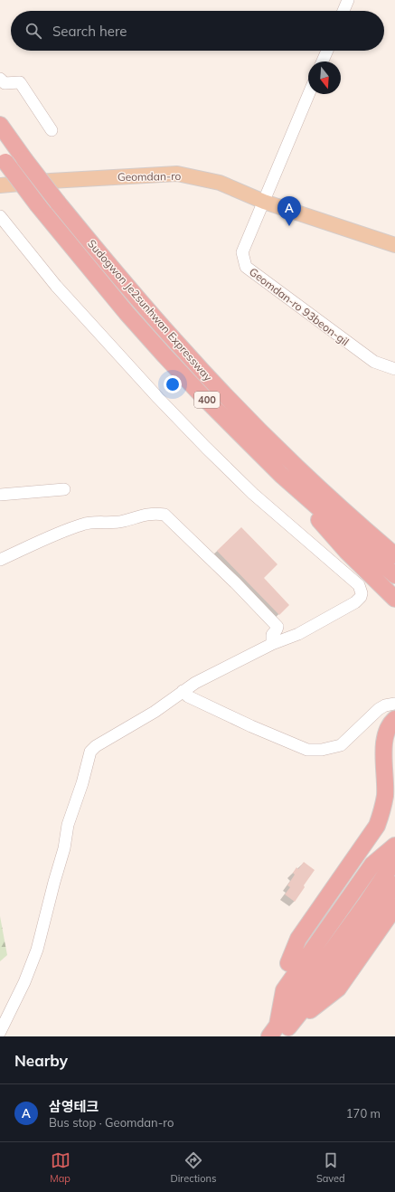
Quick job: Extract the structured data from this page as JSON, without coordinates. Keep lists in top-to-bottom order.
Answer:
{
  "streets": {
    "highway": ["Sudogwon Je2sunhwan Expressway", "400"],
    "main road": ["Geomdan-ro"],
    "lane": ["Geomdan-ro 93beon-gil"]
  },
  "crossings": [
    ["Geomdan-ro", "Geomdan-ro 93beon-gil"]
  ],
  "north": "bottom",
  "page": {
    "search": "Search here",
    "pins": "A",
    "heading": "Nearby",
    "list": [
      {
        "mark": "A",
        "name": "삼영테크",
        "note": "Bus stop · Geomdan-ro",
        "value": "170 m"
      }
    ],
    "nav": ["Map", "Directions", "Saved"]
  }
}
